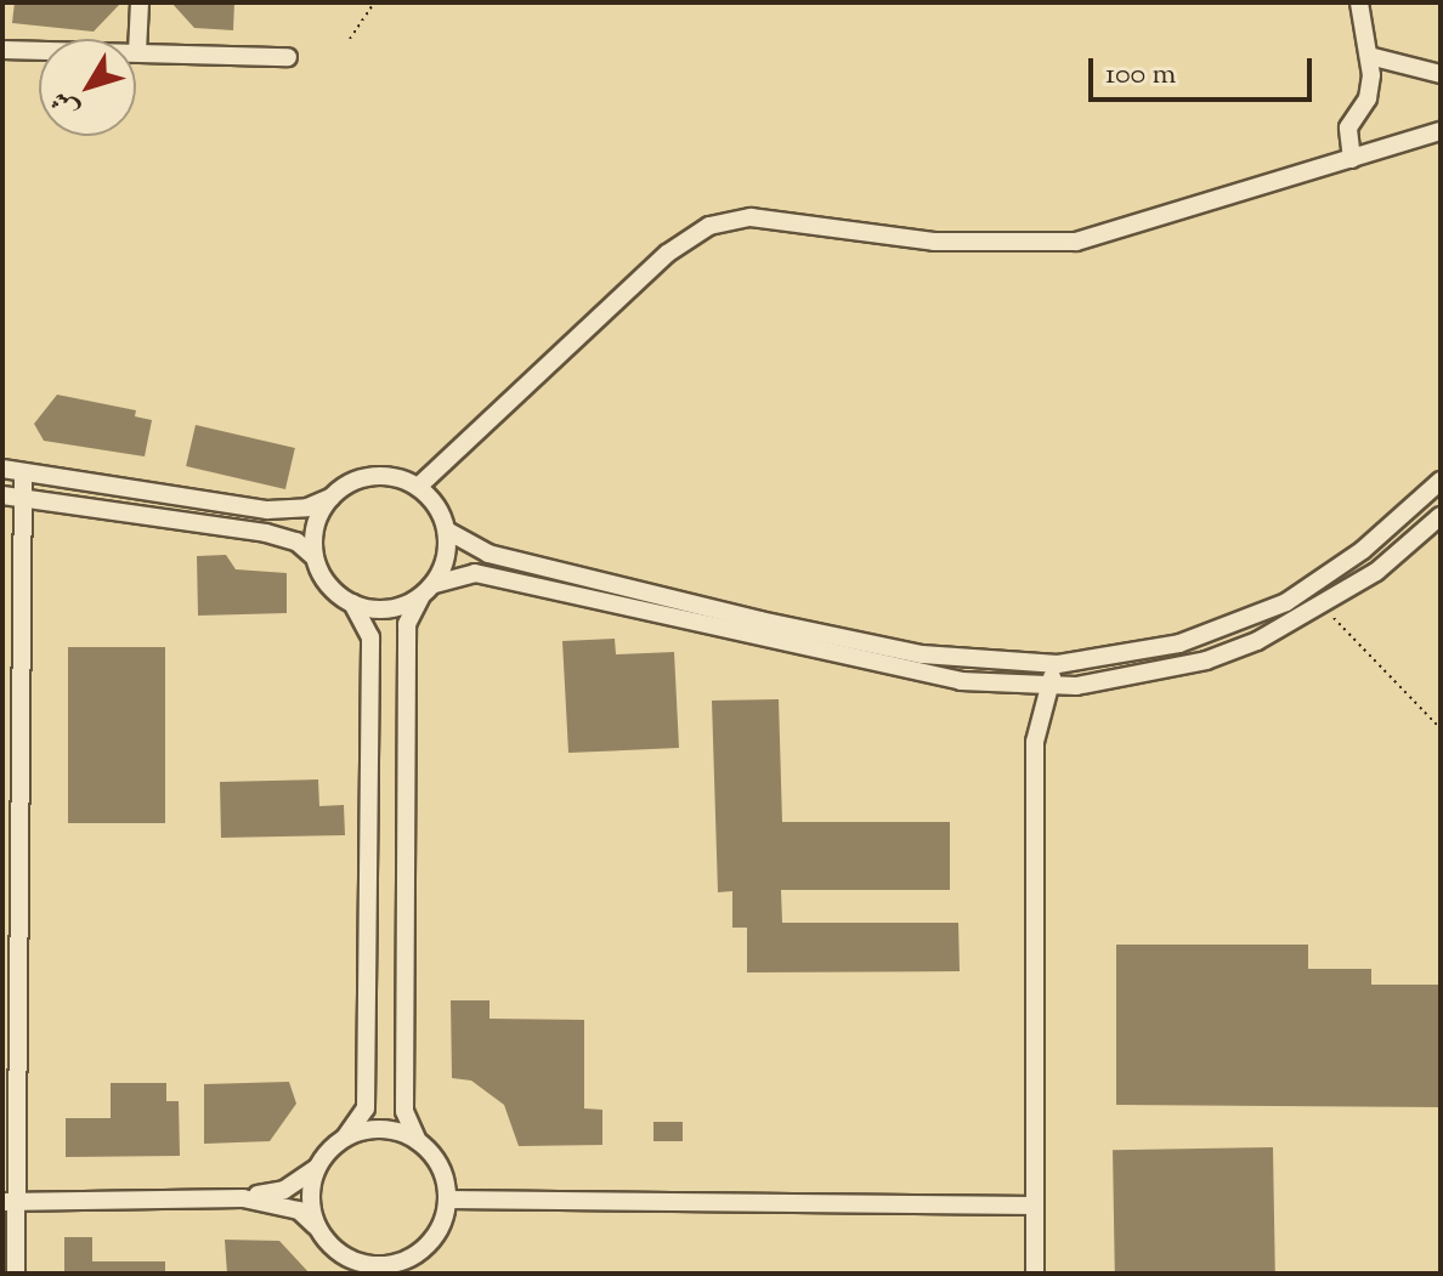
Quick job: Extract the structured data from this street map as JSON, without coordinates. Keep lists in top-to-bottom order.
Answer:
{
  "scale_bar": "100 m",
  "north": "bottom left"
}
